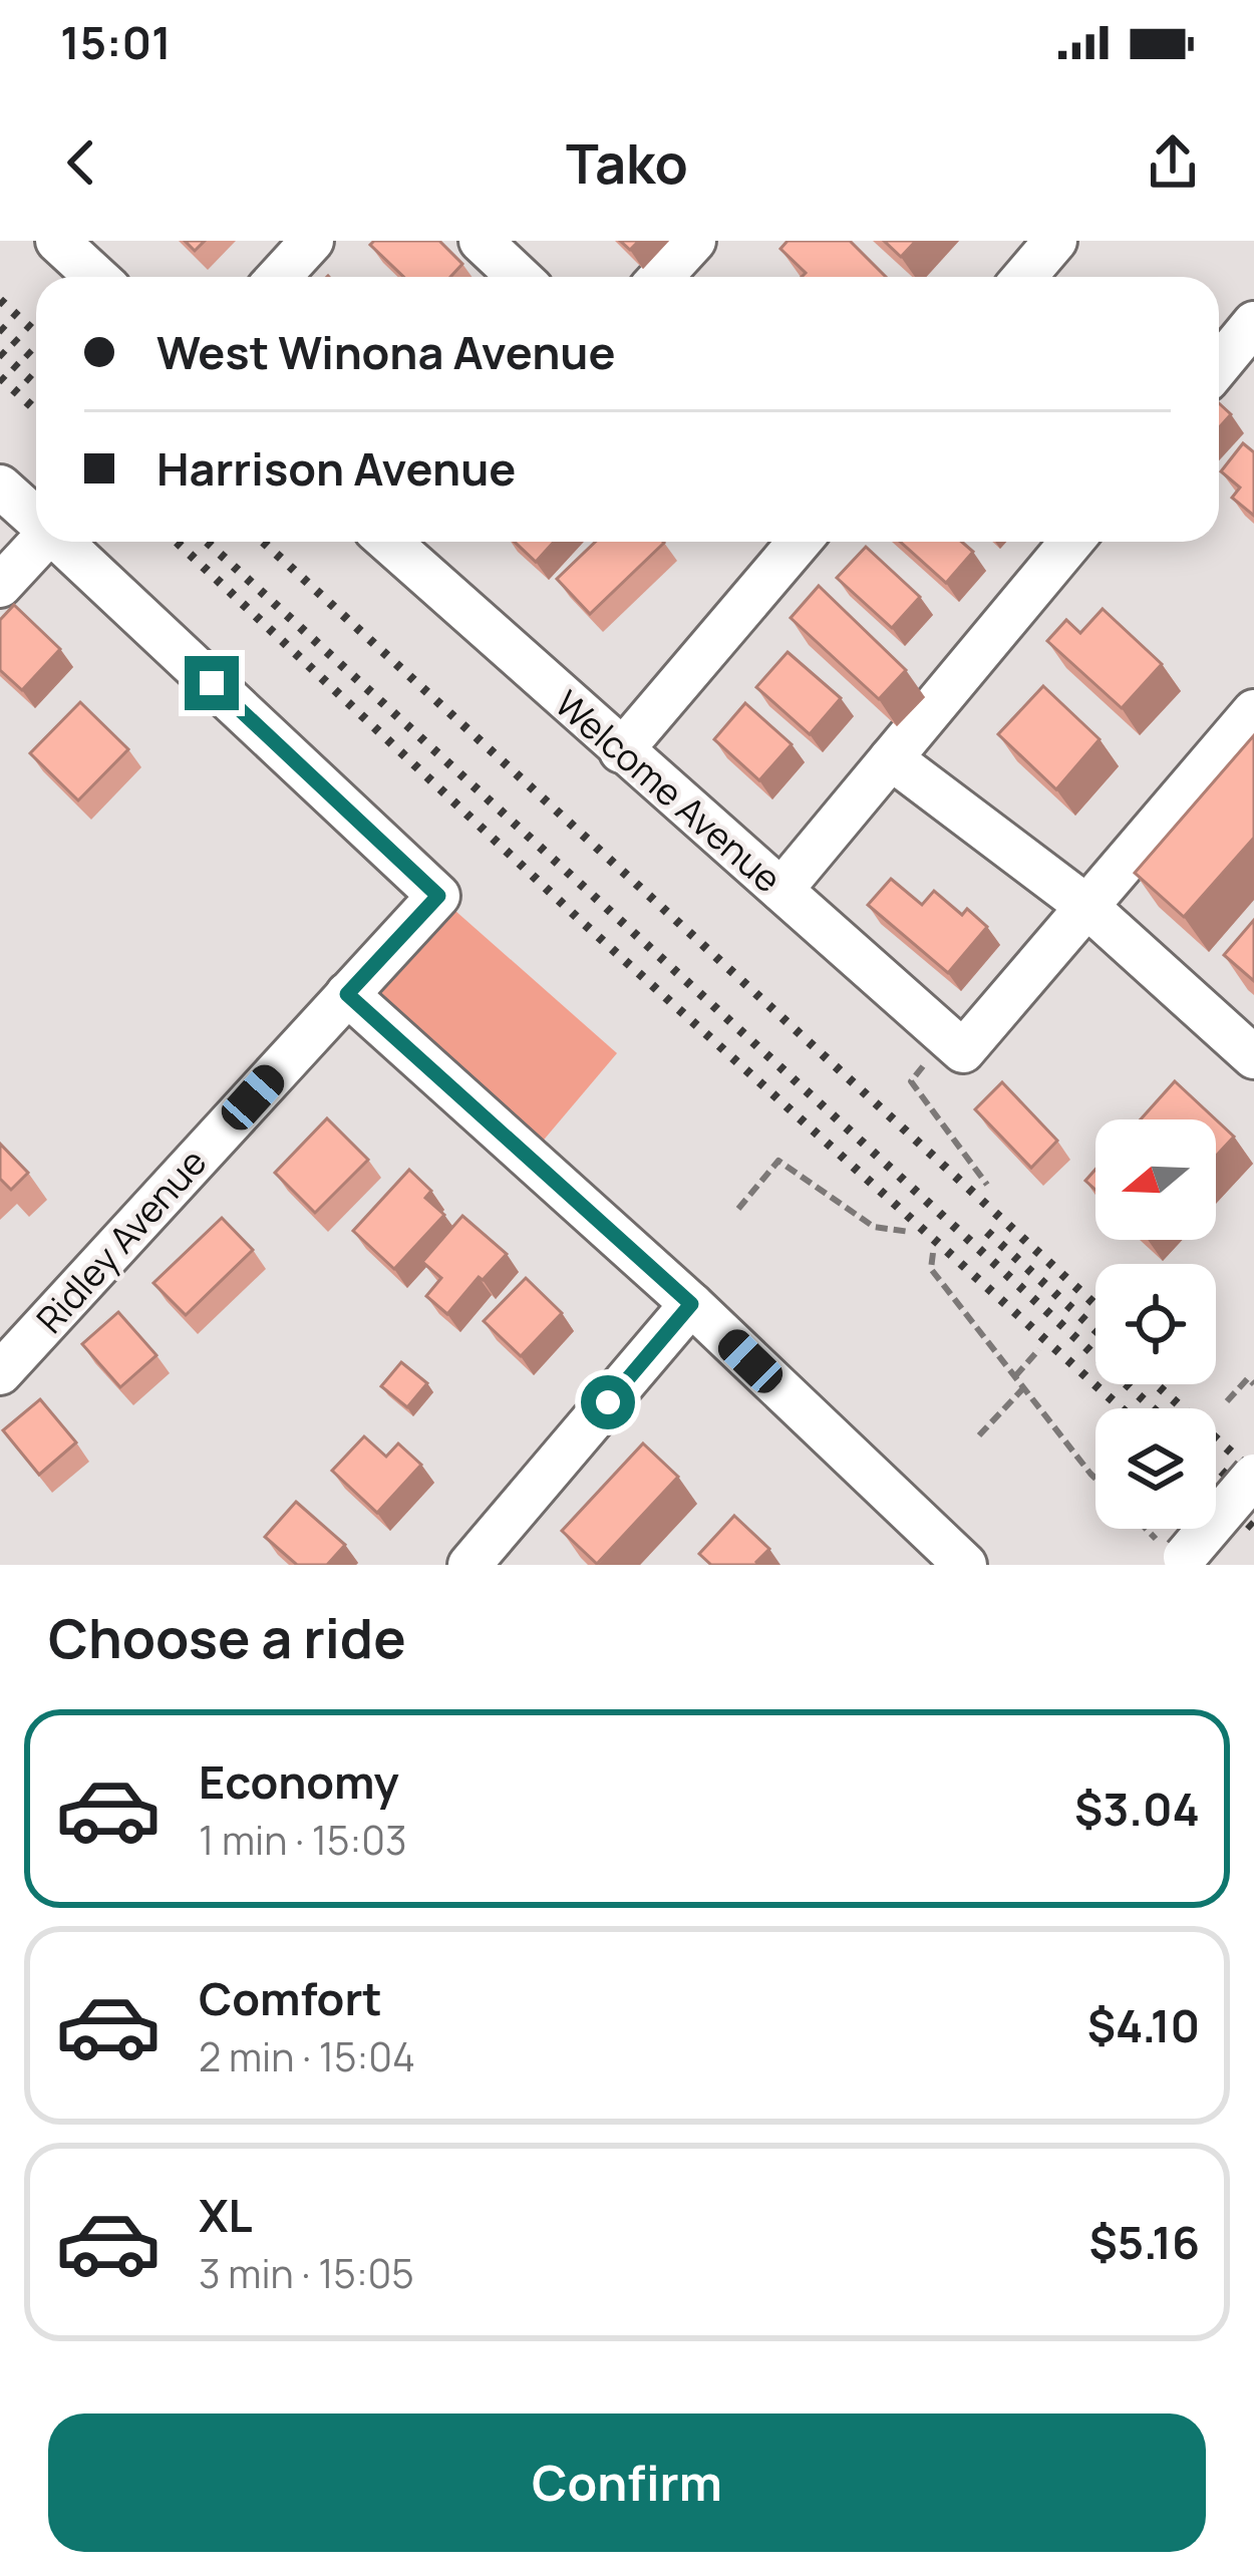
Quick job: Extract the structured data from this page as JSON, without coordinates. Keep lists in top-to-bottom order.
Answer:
{
  "streets": {
    "street": ["Welcome Avenue", "Ridley Avenue"]
  },
  "north": "left",
  "page": {
    "status": "15:01",
    "header": "Tako",
    "banner": ["West Winona Avenue", "Harrison Avenue"],
    "heading": "Choose a ride",
    "list": [
      {
        "name": "Economy",
        "note": "1 min · 15:03",
        "value": "$3.04"
      },
      {
        "name": "Comfort",
        "note": "2 min · 15:04",
        "value": "$4.10"
      },
      {
        "name": "XL",
        "note": "3 min · 15:05",
        "value": "$5.16"
      }
    ],
    "buttons": "Confirm"
  }
}
